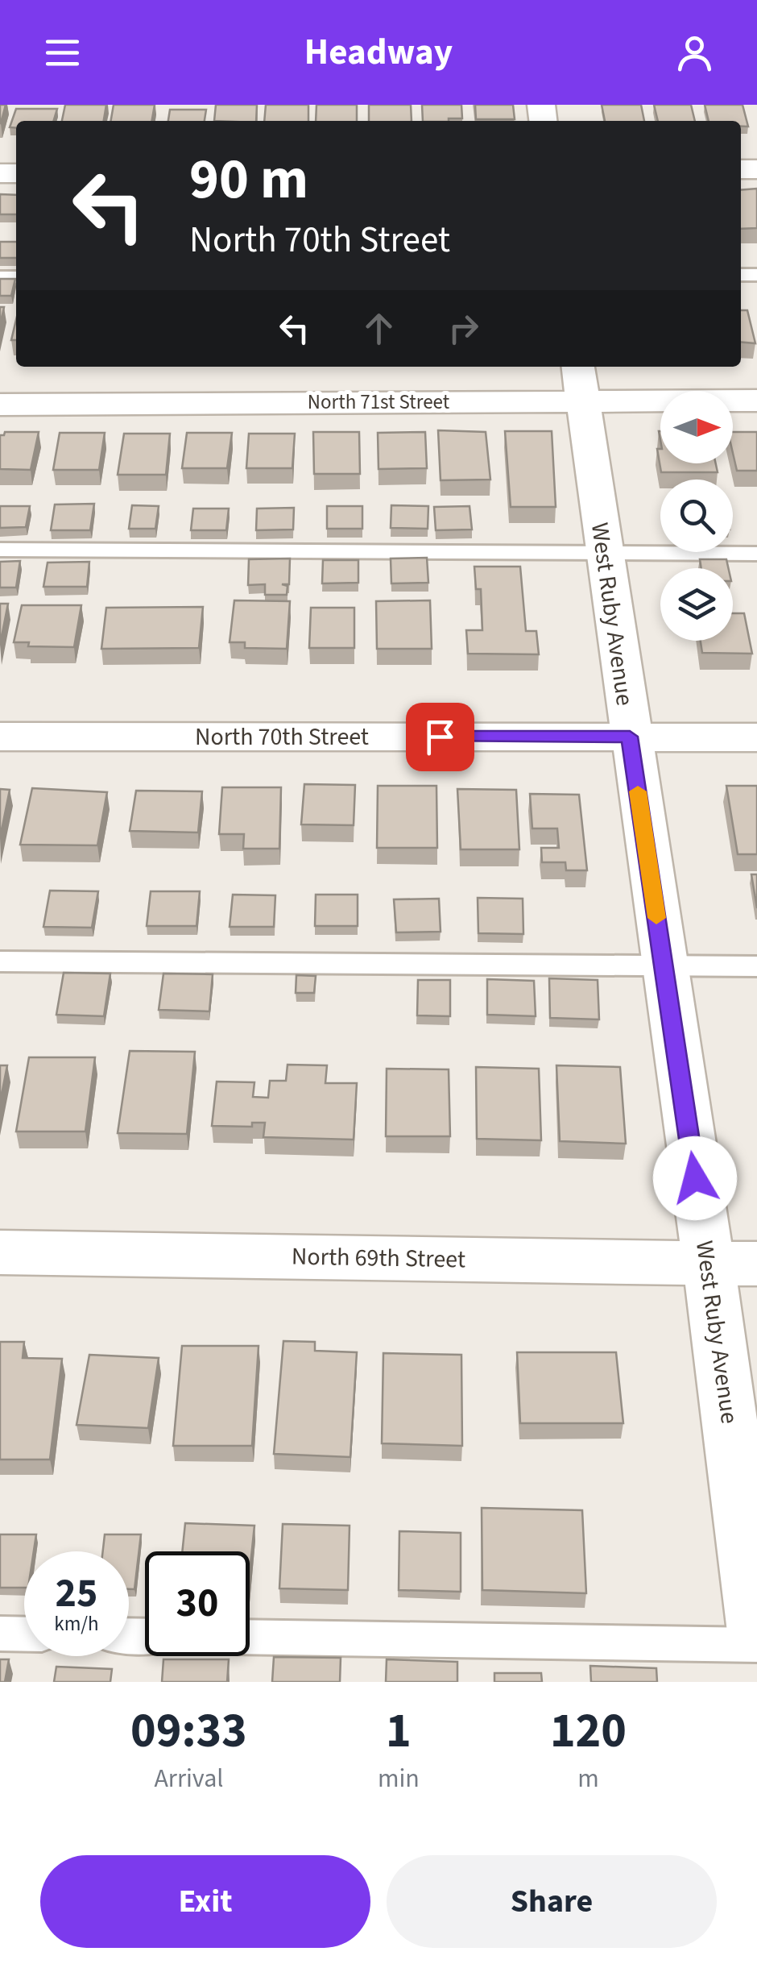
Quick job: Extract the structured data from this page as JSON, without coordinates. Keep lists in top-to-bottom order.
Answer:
{
  "streets": {
    "street": [
      "North 71st Street",
      "West Ruby Avenue",
      "North 70th Street",
      "North 69th Street"
    ]
  },
  "crossings": [
    ["North 71st Street", "West Ruby Avenue"],
    ["West Ruby Avenue", "North 70th Street"],
    ["West Ruby Avenue", "North 69th Street"]
  ],
  "north": "right",
  "page": {
    "header": "Headway",
    "turn": ["90 m", "North 70th Street"],
    "speed": "25 km/h",
    "limit": "30",
    "eta": [
      "09:33",
      "Arrival",
      "1",
      "min",
      "120",
      "m"
    ],
    "buttons": ["Exit", "Share"]
  }
}
